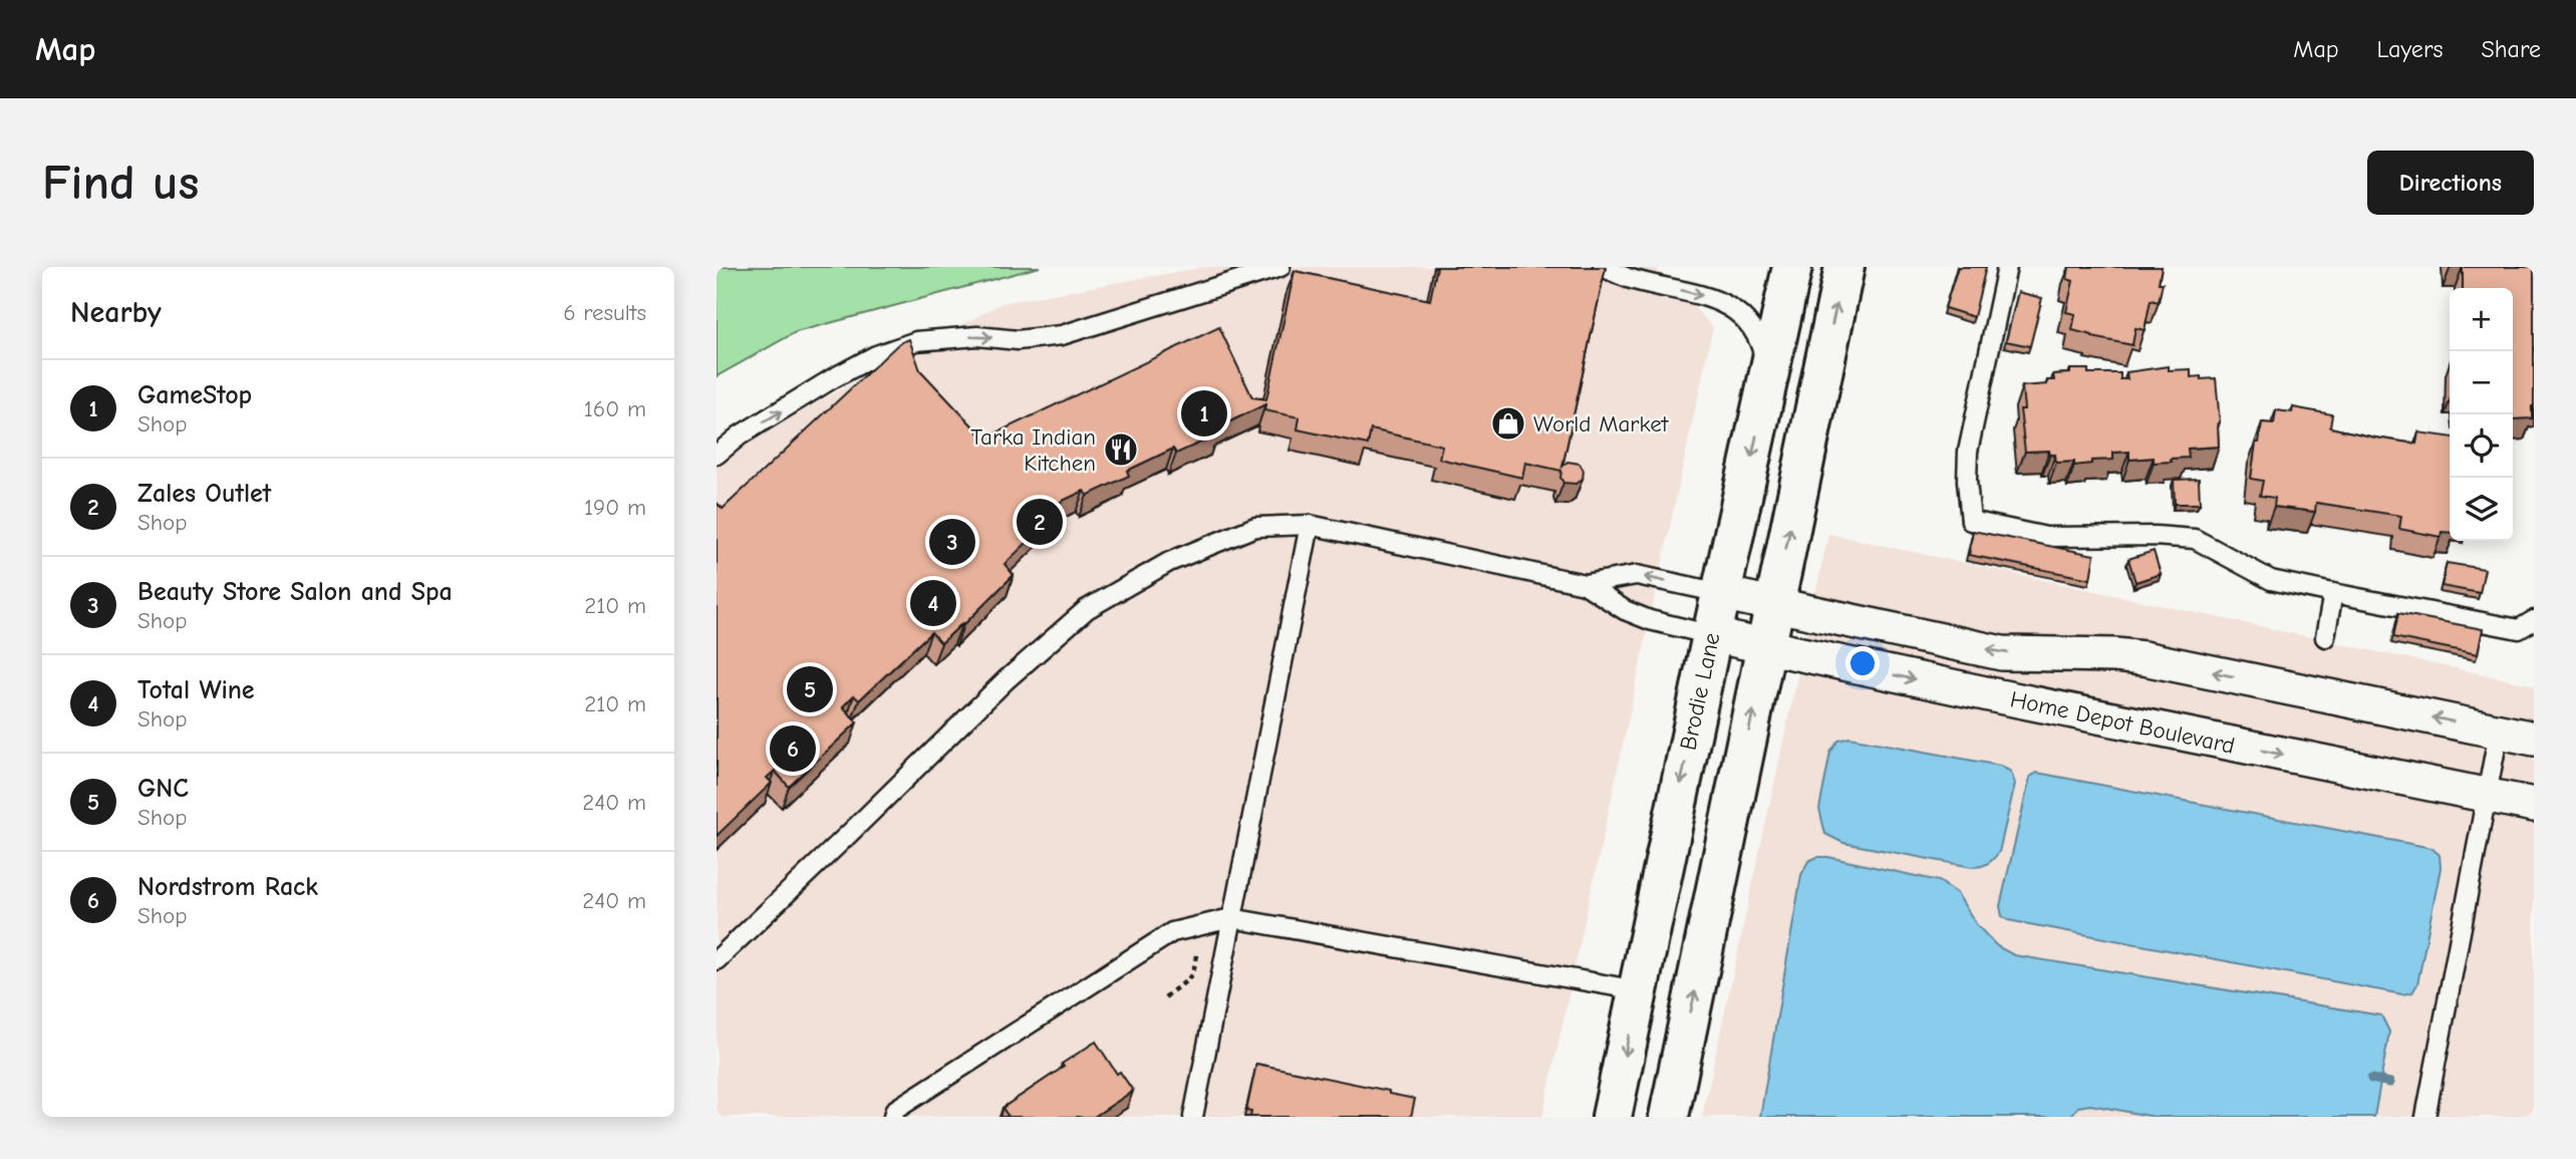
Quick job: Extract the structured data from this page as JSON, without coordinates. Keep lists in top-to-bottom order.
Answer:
{
  "streets": {
    "main road": ["Brodie Lane"],
    "street": ["Home Depot Boulevard"]
  },
  "crossings": [
    ["Brodie Lane", "Home Depot Boulevard"]
  ],
  "places": {
    "shop": ["World Market"],
    "restaurant": ["Tarka Indian Kitchen"]
  },
  "page": {
    "header": "Map",
    "nav": ["Map", "Layers", "Share"],
    "buttons": "Directions",
    "title": "Find us",
    "heading": ["Nearby", "6 results"],
    "map_buttons": ["+", "−"],
    "list": [
      {
        "mark": "1",
        "name": "GameStop",
        "note": "Shop",
        "value": "160 m"
      },
      {
        "mark": "2",
        "name": "Zales Outlet",
        "note": "Shop",
        "value": "190 m"
      },
      {
        "mark": "3",
        "name": "Beauty Store Salon and Spa",
        "note": "Shop",
        "value": "210 m"
      },
      {
        "mark": "4",
        "name": "Total Wine",
        "note": "Shop",
        "value": "210 m"
      },
      {
        "mark": "5",
        "name": "GNC",
        "note": "Shop",
        "value": "240 m"
      },
      {
        "mark": "6",
        "name": "Nordstrom Rack",
        "note": "Shop",
        "value": "240 m"
      }
    ],
    "pins": [
      "1",
      "2",
      "3",
      "4",
      "5",
      "6"
    ]
  }
}
